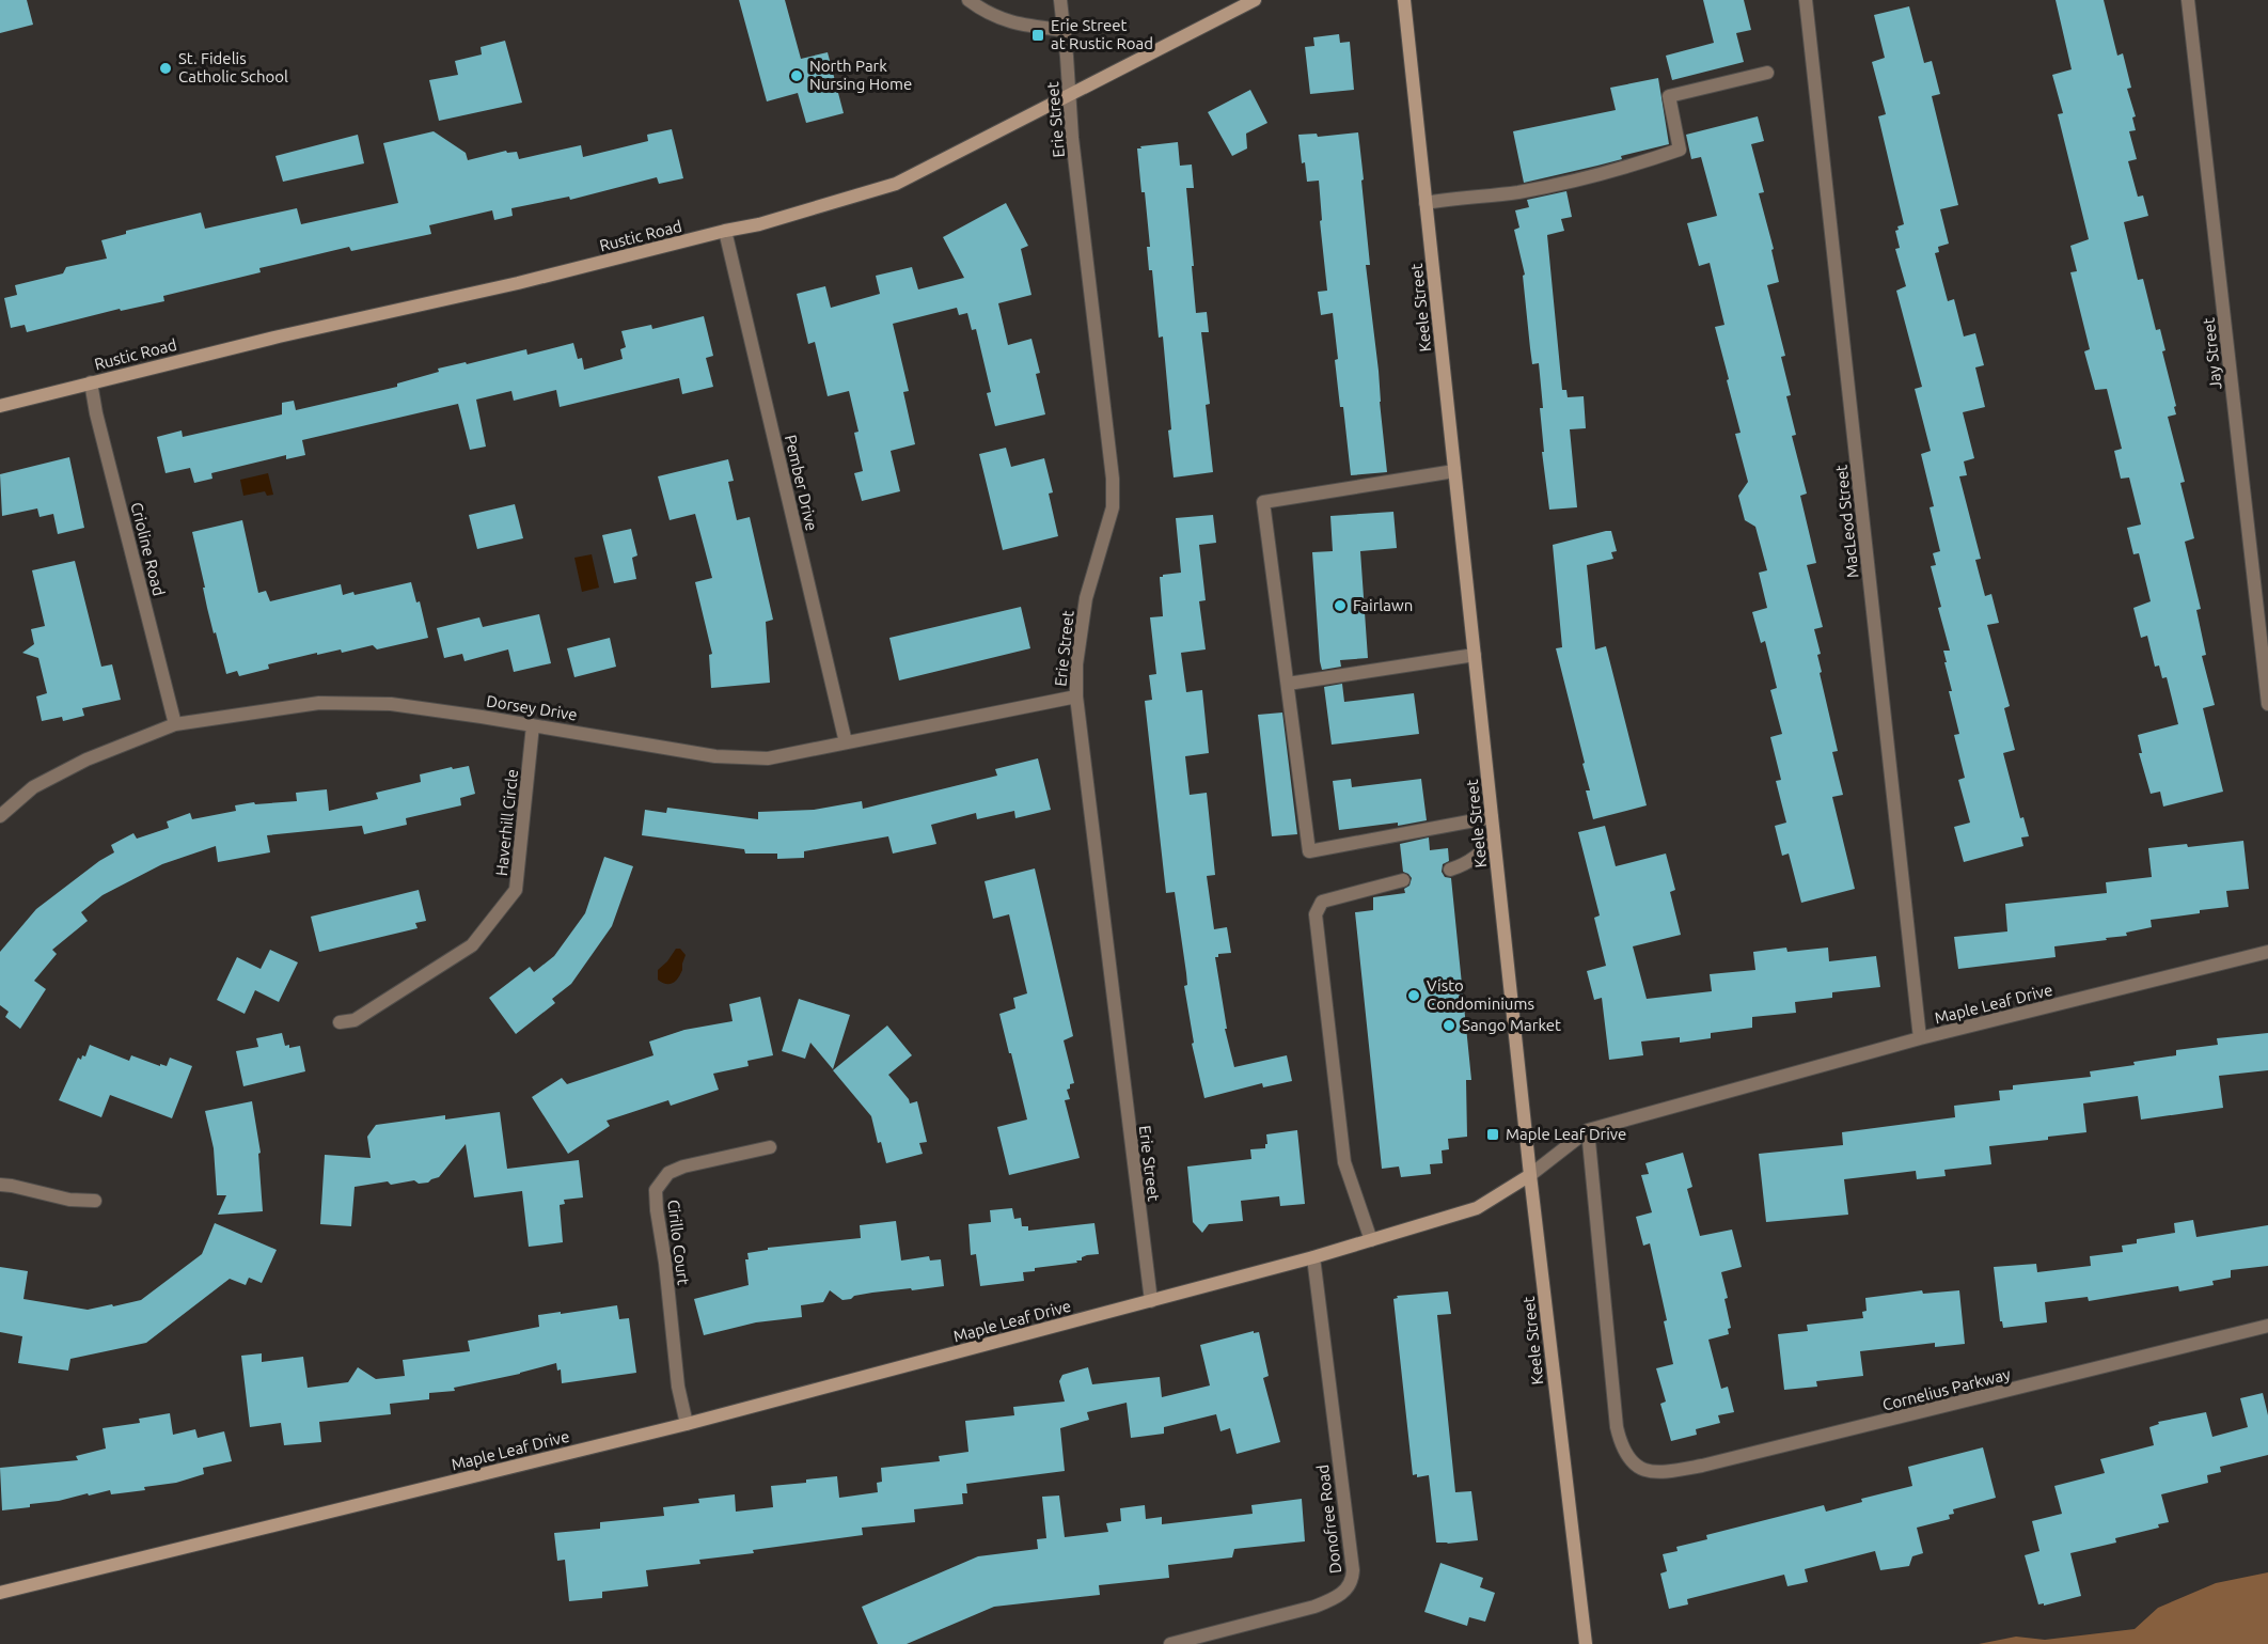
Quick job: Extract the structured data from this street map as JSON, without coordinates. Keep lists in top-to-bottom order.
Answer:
{
  "streets": {
    "street": [
      "Erie Street",
      "Rustic Road",
      "Keele Street",
      "Jay Street",
      "Pember Drive",
      "MacLeod Street",
      "Crioline Road",
      "Dorsey Drive",
      "Haverhill Circle",
      "Maple Leaf Drive",
      "Cirillo Court",
      "Cornelius Parkway",
      "Donofree Road"
    ]
  },
  "crossings": [
    ["Erie Street", "Rustic Road"],
    ["Erie Street", "Dorsey Drive"],
    ["Erie Street", "Maple Leaf Drive"],
    ["Rustic Road", "Pember Drive"],
    ["Rustic Road", "Crioline Road"],
    ["Keele Street", "Maple Leaf Drive"],
    ["Pember Drive", "Dorsey Drive"],
    ["MacLeod Street", "Maple Leaf Drive"],
    ["Crioline Road", "Dorsey Drive"],
    ["Dorsey Drive", "Haverhill Circle"],
    ["Maple Leaf Drive", "Cirillo Court"],
    ["Maple Leaf Drive", "Cornelius Parkway"],
    ["Maple Leaf Drive", "Donofree Road"]
  ],
  "places": {
    "transit": ["Erie Street at Rustic Road", "Maple Leaf Drive"],
    "other": [
      "St. Fidelis Catholic School",
      "North Park Nursing Home",
      "Fairlawn",
      "Visto Condominiums",
      "Sango Market"
    ]
  }
}
